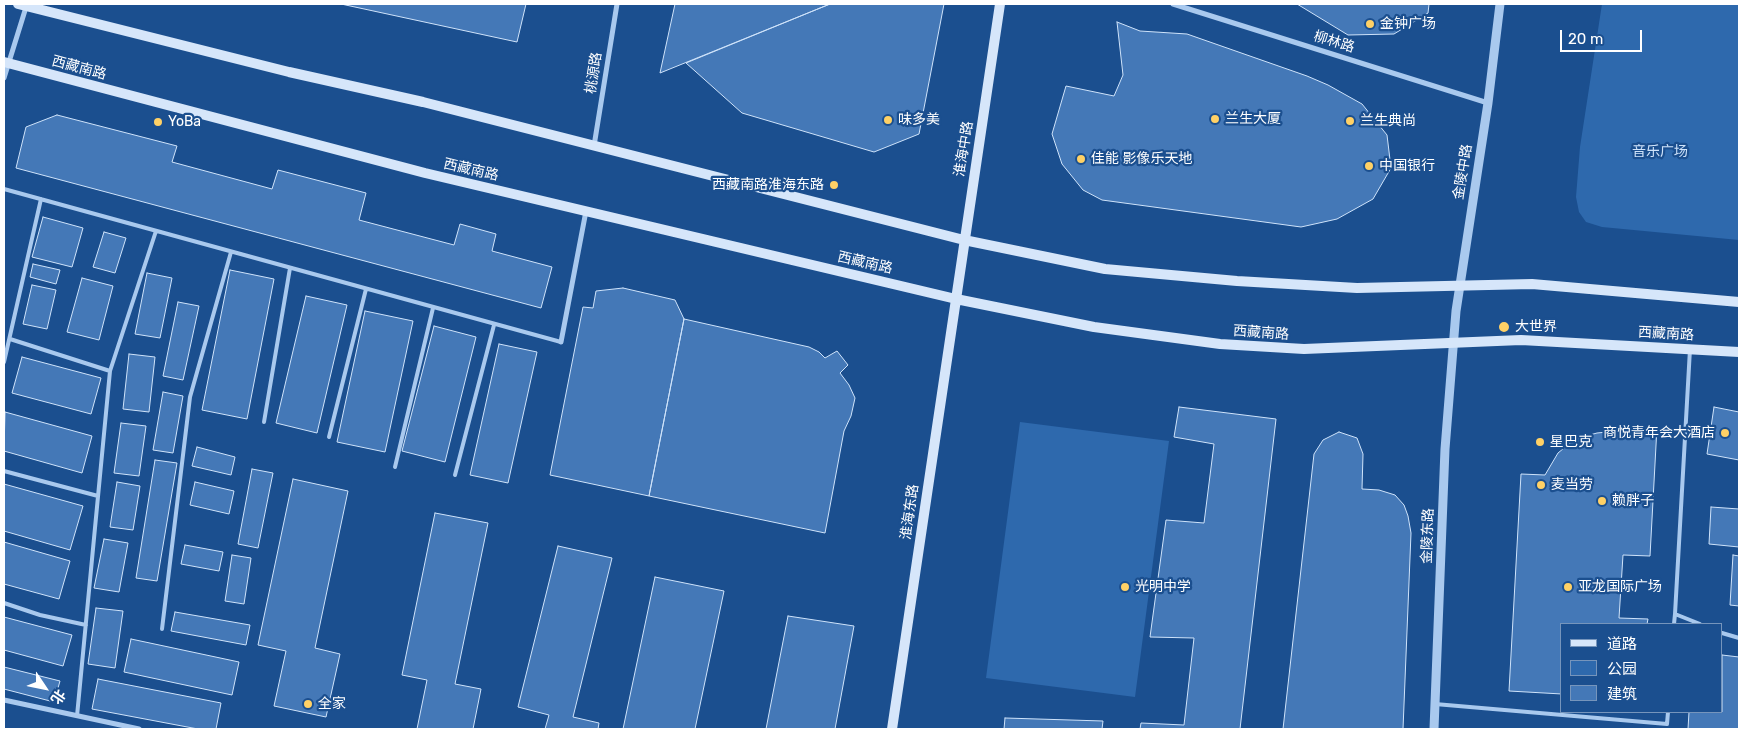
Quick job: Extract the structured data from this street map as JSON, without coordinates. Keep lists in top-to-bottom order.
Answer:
{
  "streets": {
    "main road": ["西藏南路", "淮海中路", "淮海东路"],
    "street": [
      "柳林路",
      "桃源路",
      "金陵中路",
      "金陵东路"
    ]
  },
  "crossings": [
    ["柳林路", "金陵中路"],
    ["西藏南路", "淮海中路"],
    ["西藏南路", "金陵中路"],
    ["西藏南路", "淮海东路"],
    ["西藏南路", "金陵东路"],
    ["淮海中路", "淮海东路"],
    ["金陵中路", "金陵东路"]
  ],
  "parks": ["音乐广场"],
  "places": [
    "金钟广场",
    "兰生大厦",
    "味多美",
    "兰生典尚",
    "YoBa",
    "佳能 影像乐天地",
    "中国银行",
    "西藏南路淮海东路",
    "大世界",
    "商悦青年会大酒店",
    "星巴克",
    "麦当劳",
    "赖胖子",
    "光明中学",
    "亚龙国际广场",
    "全家"
  ],
  "legend": ["道路", "公园", "建筑"],
  "scale_bar": "20 m",
  "north": "bottom right"
}
